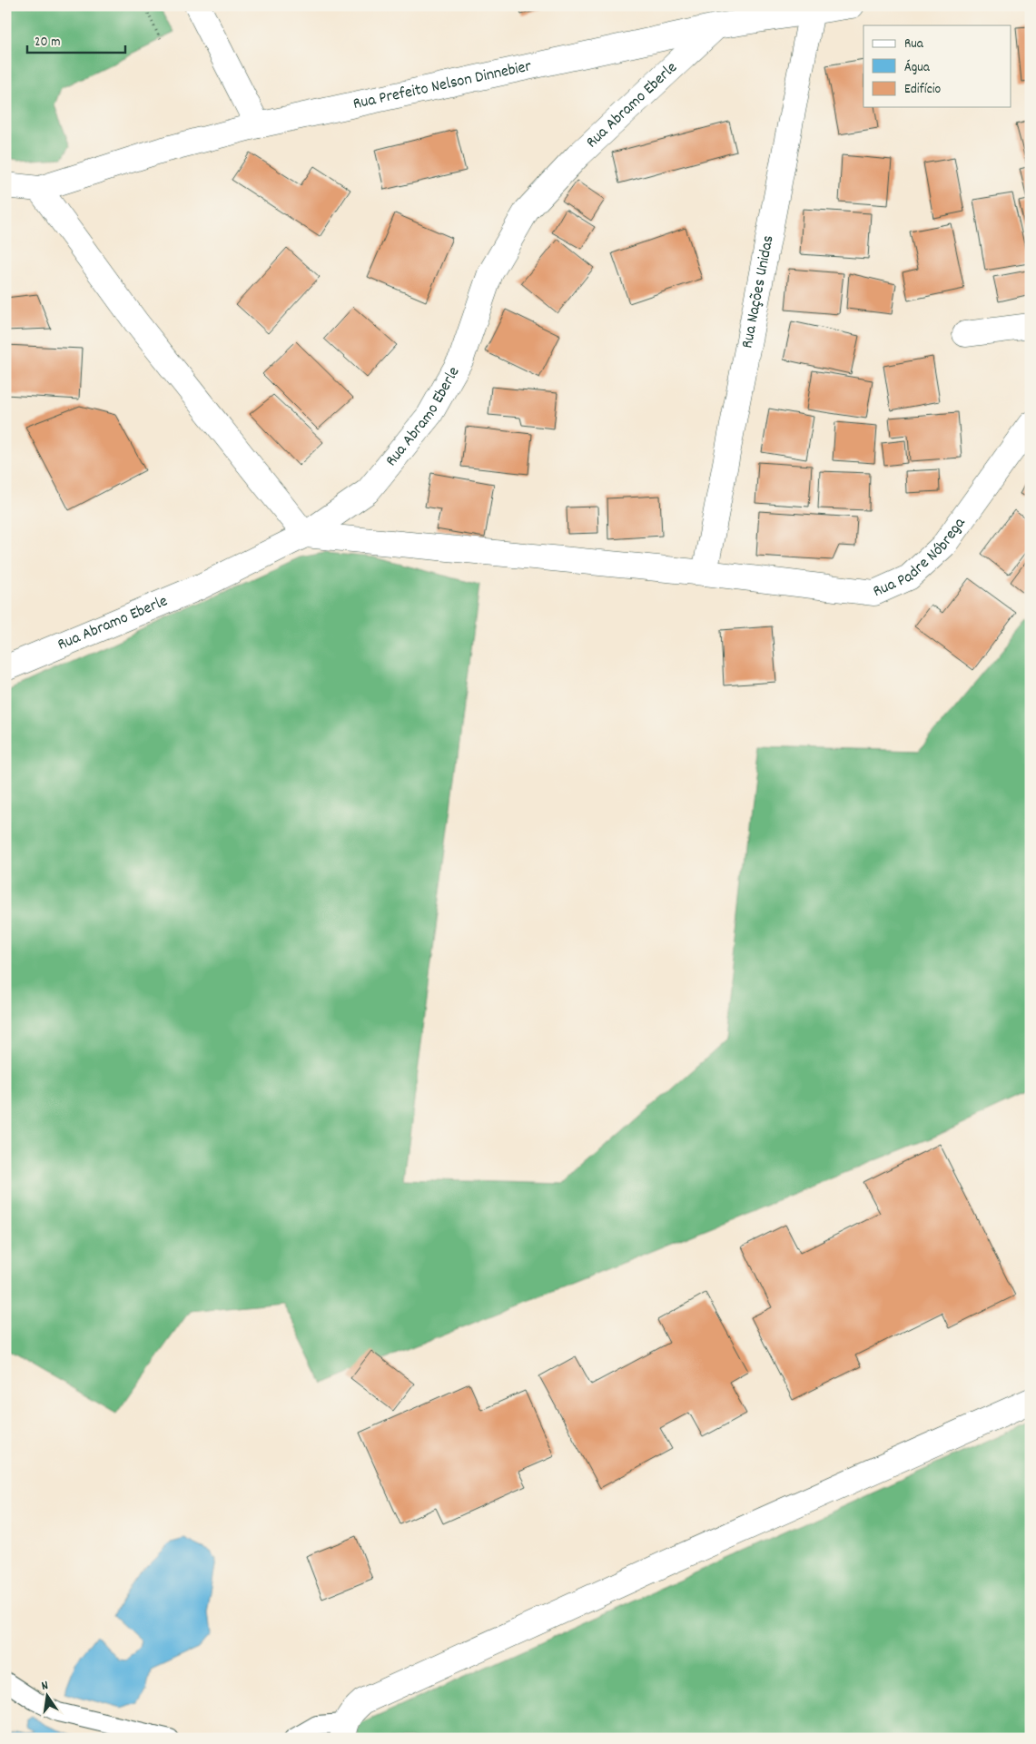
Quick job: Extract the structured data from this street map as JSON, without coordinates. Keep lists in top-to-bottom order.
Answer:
{
  "streets": {
    "street": [
      "Rua Prefeito Nelson Dinnebier",
      "Rua Abramo Eberle",
      "Rua Nações Unidas",
      "Rua Padre Nóbrega"
    ]
  },
  "crossings": [
    ["Rua Prefeito Nelson Dinnebier", "Rua Abramo Eberle"],
    ["Rua Prefeito Nelson Dinnebier", "Rua Nações Unidas"],
    ["Rua Abramo Eberle", "Rua Padre Nóbrega"],
    ["Rua Nações Unidas", "Rua Padre Nóbrega"]
  ],
  "legend": ["Rua", "Água", "Edifício"],
  "scale_bar": "20 m",
  "north": "top"
}
